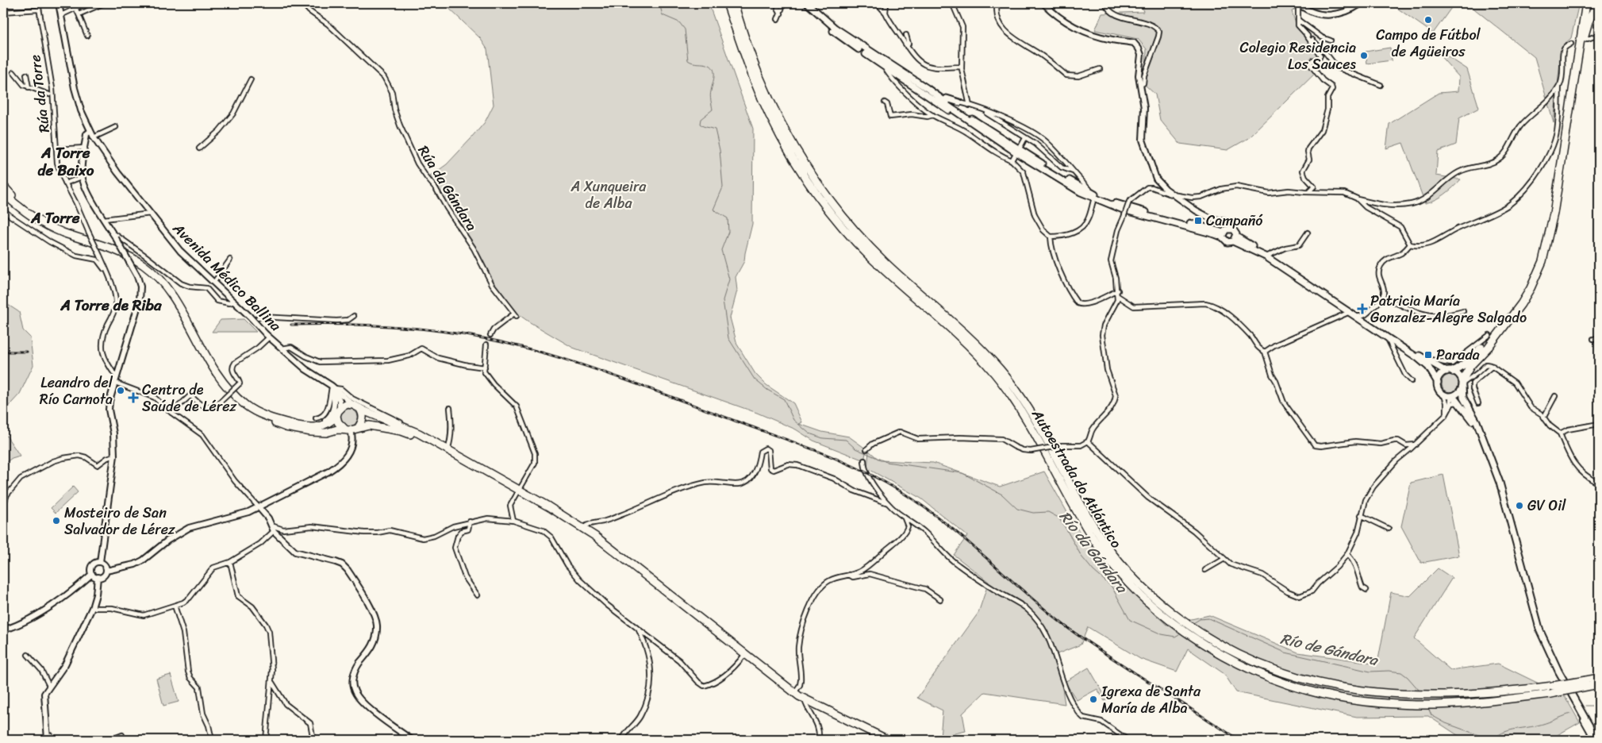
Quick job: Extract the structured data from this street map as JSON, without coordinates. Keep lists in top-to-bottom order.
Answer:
{
  "streets": {
    "highway": ["Autoestrada do Atlántico"],
    "street": ["Rúa da Torre", "Rúa da Gándara", "Avenida Médico Ballina"]
  },
  "districts": ["A Torre de Baixo", "A Torre", "A Torre de Riba"],
  "water": ["Río da Gándara", "Río de Gándara"],
  "parks": ["A Xunqueira de Alba"],
  "places": {
    "other": [
      "Campo de Fútbol de Agüeiros",
      "Colegio Residencia Los Sauces",
      "Leandro del Río Carnota",
      "GV Oil",
      "Mosteiro de San Salvador de Lérez",
      "Igrexa de Santa María de Alba"
    ],
    "transit": ["Campañó", "Parada"],
    "health": ["Patricia María Gonzalez-Alegre Salgado", "Centro de Saúde de Lérez"]
  }
}
